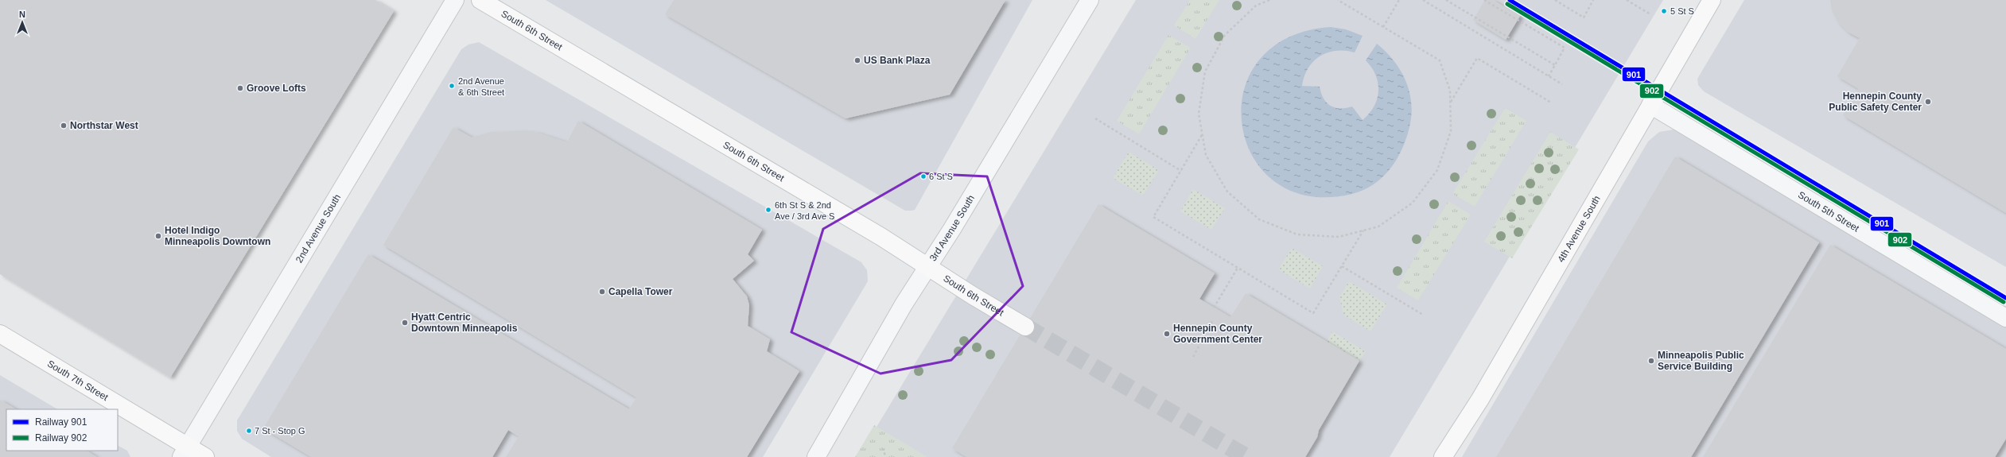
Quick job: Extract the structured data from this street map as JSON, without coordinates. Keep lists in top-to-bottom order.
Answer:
{
  "streets": {
    "main road": ["South 6th Street", "4th Avenue South", "South 7th Street"],
    "street": ["South 5th Street", "3rd Avenue South", "2nd Avenue South"]
  },
  "crossings": [
    ["South 6th Street", "3rd Avenue South"],
    ["South 5th Street", "4th Avenue South"],
    ["2nd Avenue South", "South 7th Street"]
  ],
  "places": [
    "5 St S",
    "US Bank Plaza",
    "2nd Avenue & 6th Street",
    "Groove Lofts",
    "Hennepin County Public Safety Center",
    "Northstar West",
    "6 St S",
    "6th St S & 2nd Ave / 3rd Ave S",
    "Hotel Indigo Minneapolis Downtown",
    "Capella Tower",
    "Hyatt Centric Downtown Minneapolis",
    "Hennepin County Government Center",
    "Minneapolis Public Service Building",
    "7 St - Stop G"
  ],
  "lines": ["rail line 901", "rail line 902"],
  "legend": ["Railway 901", "Railway 902"],
  "north": "top"
}
